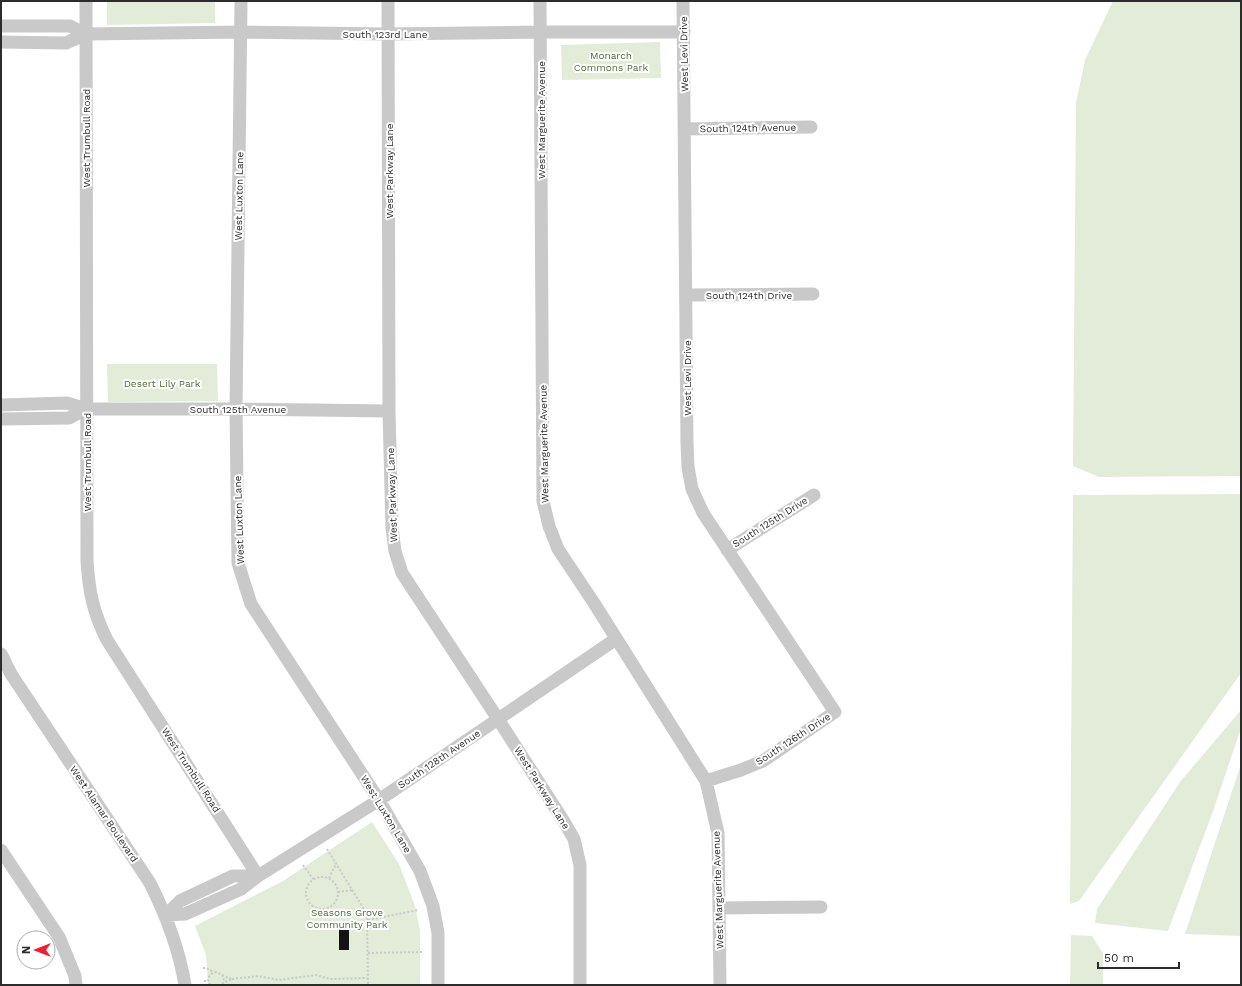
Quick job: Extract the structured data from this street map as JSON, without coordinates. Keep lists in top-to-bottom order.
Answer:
{
  "streets": {
    "street": [
      "South 123rd Lane",
      "West Levi Drive",
      "West Marguerite Avenue",
      "South 124th Avenue",
      "West Trumbull Road",
      "West Parkway Lane",
      "West Luxton Lane",
      "South 124th Drive",
      "South 125th Avenue",
      "South 125th Drive",
      "South 126th Drive",
      "South 128th Avenue",
      "West Alamar Boulevard"
    ]
  },
  "crossings": [
    ["South 123rd Lane", "West Levi Drive"],
    ["South 123rd Lane", "West Marguerite Avenue"],
    ["South 123rd Lane", "West Trumbull Road"],
    ["South 123rd Lane", "West Parkway Lane"],
    ["South 123rd Lane", "West Luxton Lane"],
    ["West Levi Drive", "South 124th Avenue"],
    ["West Levi Drive", "South 124th Drive"],
    ["West Levi Drive", "South 125th Drive"],
    ["West Levi Drive", "South 126th Drive"],
    ["West Marguerite Avenue", "South 126th Drive"],
    ["West Marguerite Avenue", "South 128th Avenue"],
    ["West Trumbull Road", "South 125th Avenue"],
    ["West Trumbull Road", "South 128th Avenue"],
    ["West Parkway Lane", "South 125th Avenue"],
    ["West Parkway Lane", "South 128th Avenue"],
    ["West Luxton Lane", "South 125th Avenue"],
    ["West Luxton Lane", "South 128th Avenue"]
  ],
  "parks": ["Monarch Commons Park", "Desert Lily Park", "Seasons Grove Community Park"],
  "scale_bar": "50 m",
  "north": "left"
}
